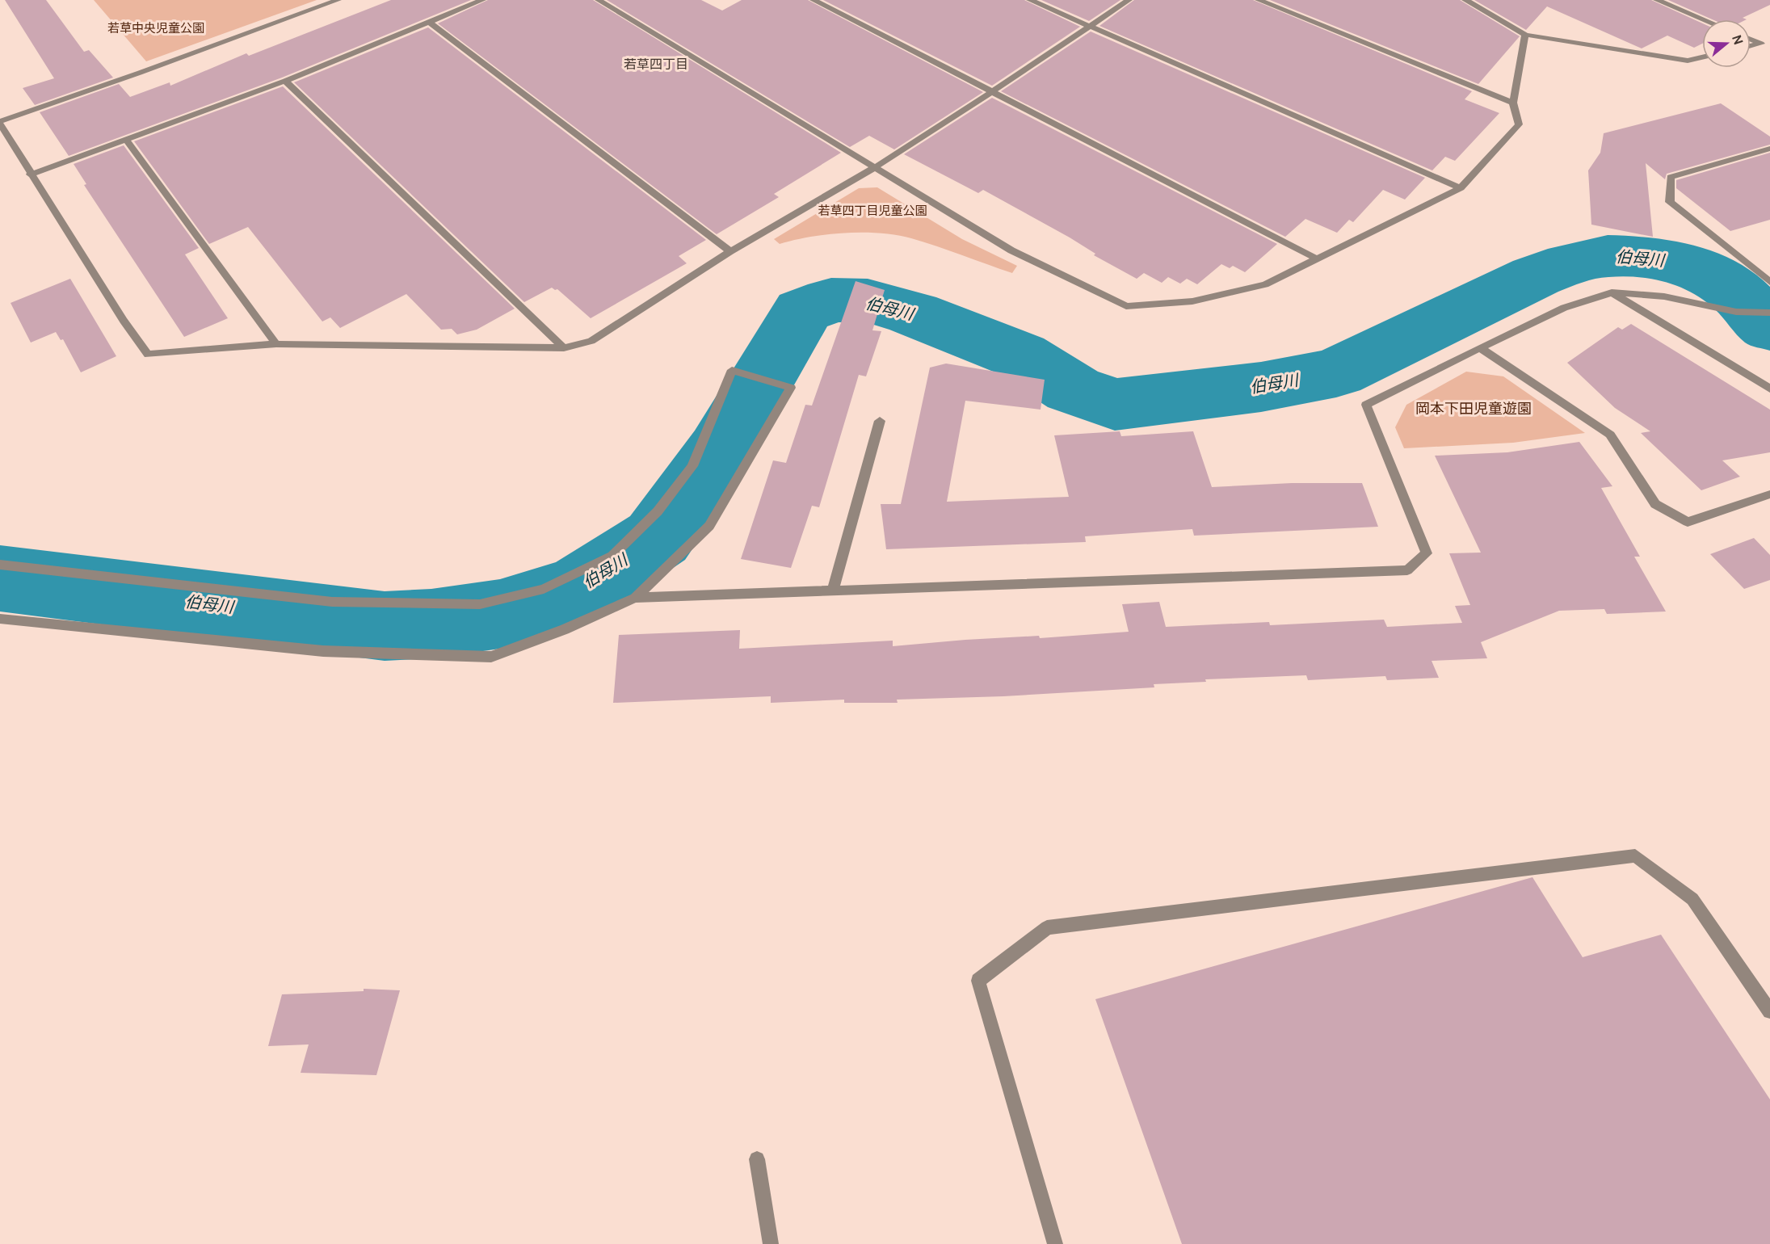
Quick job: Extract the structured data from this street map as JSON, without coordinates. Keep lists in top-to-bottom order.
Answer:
{
  "districts": ["若草四丁目"],
  "water": ["伯母川"],
  "parks": ["若草中央児童公園", "若草四丁目児童公園", "岡本下田児童遊園"],
  "north": "right"
}
